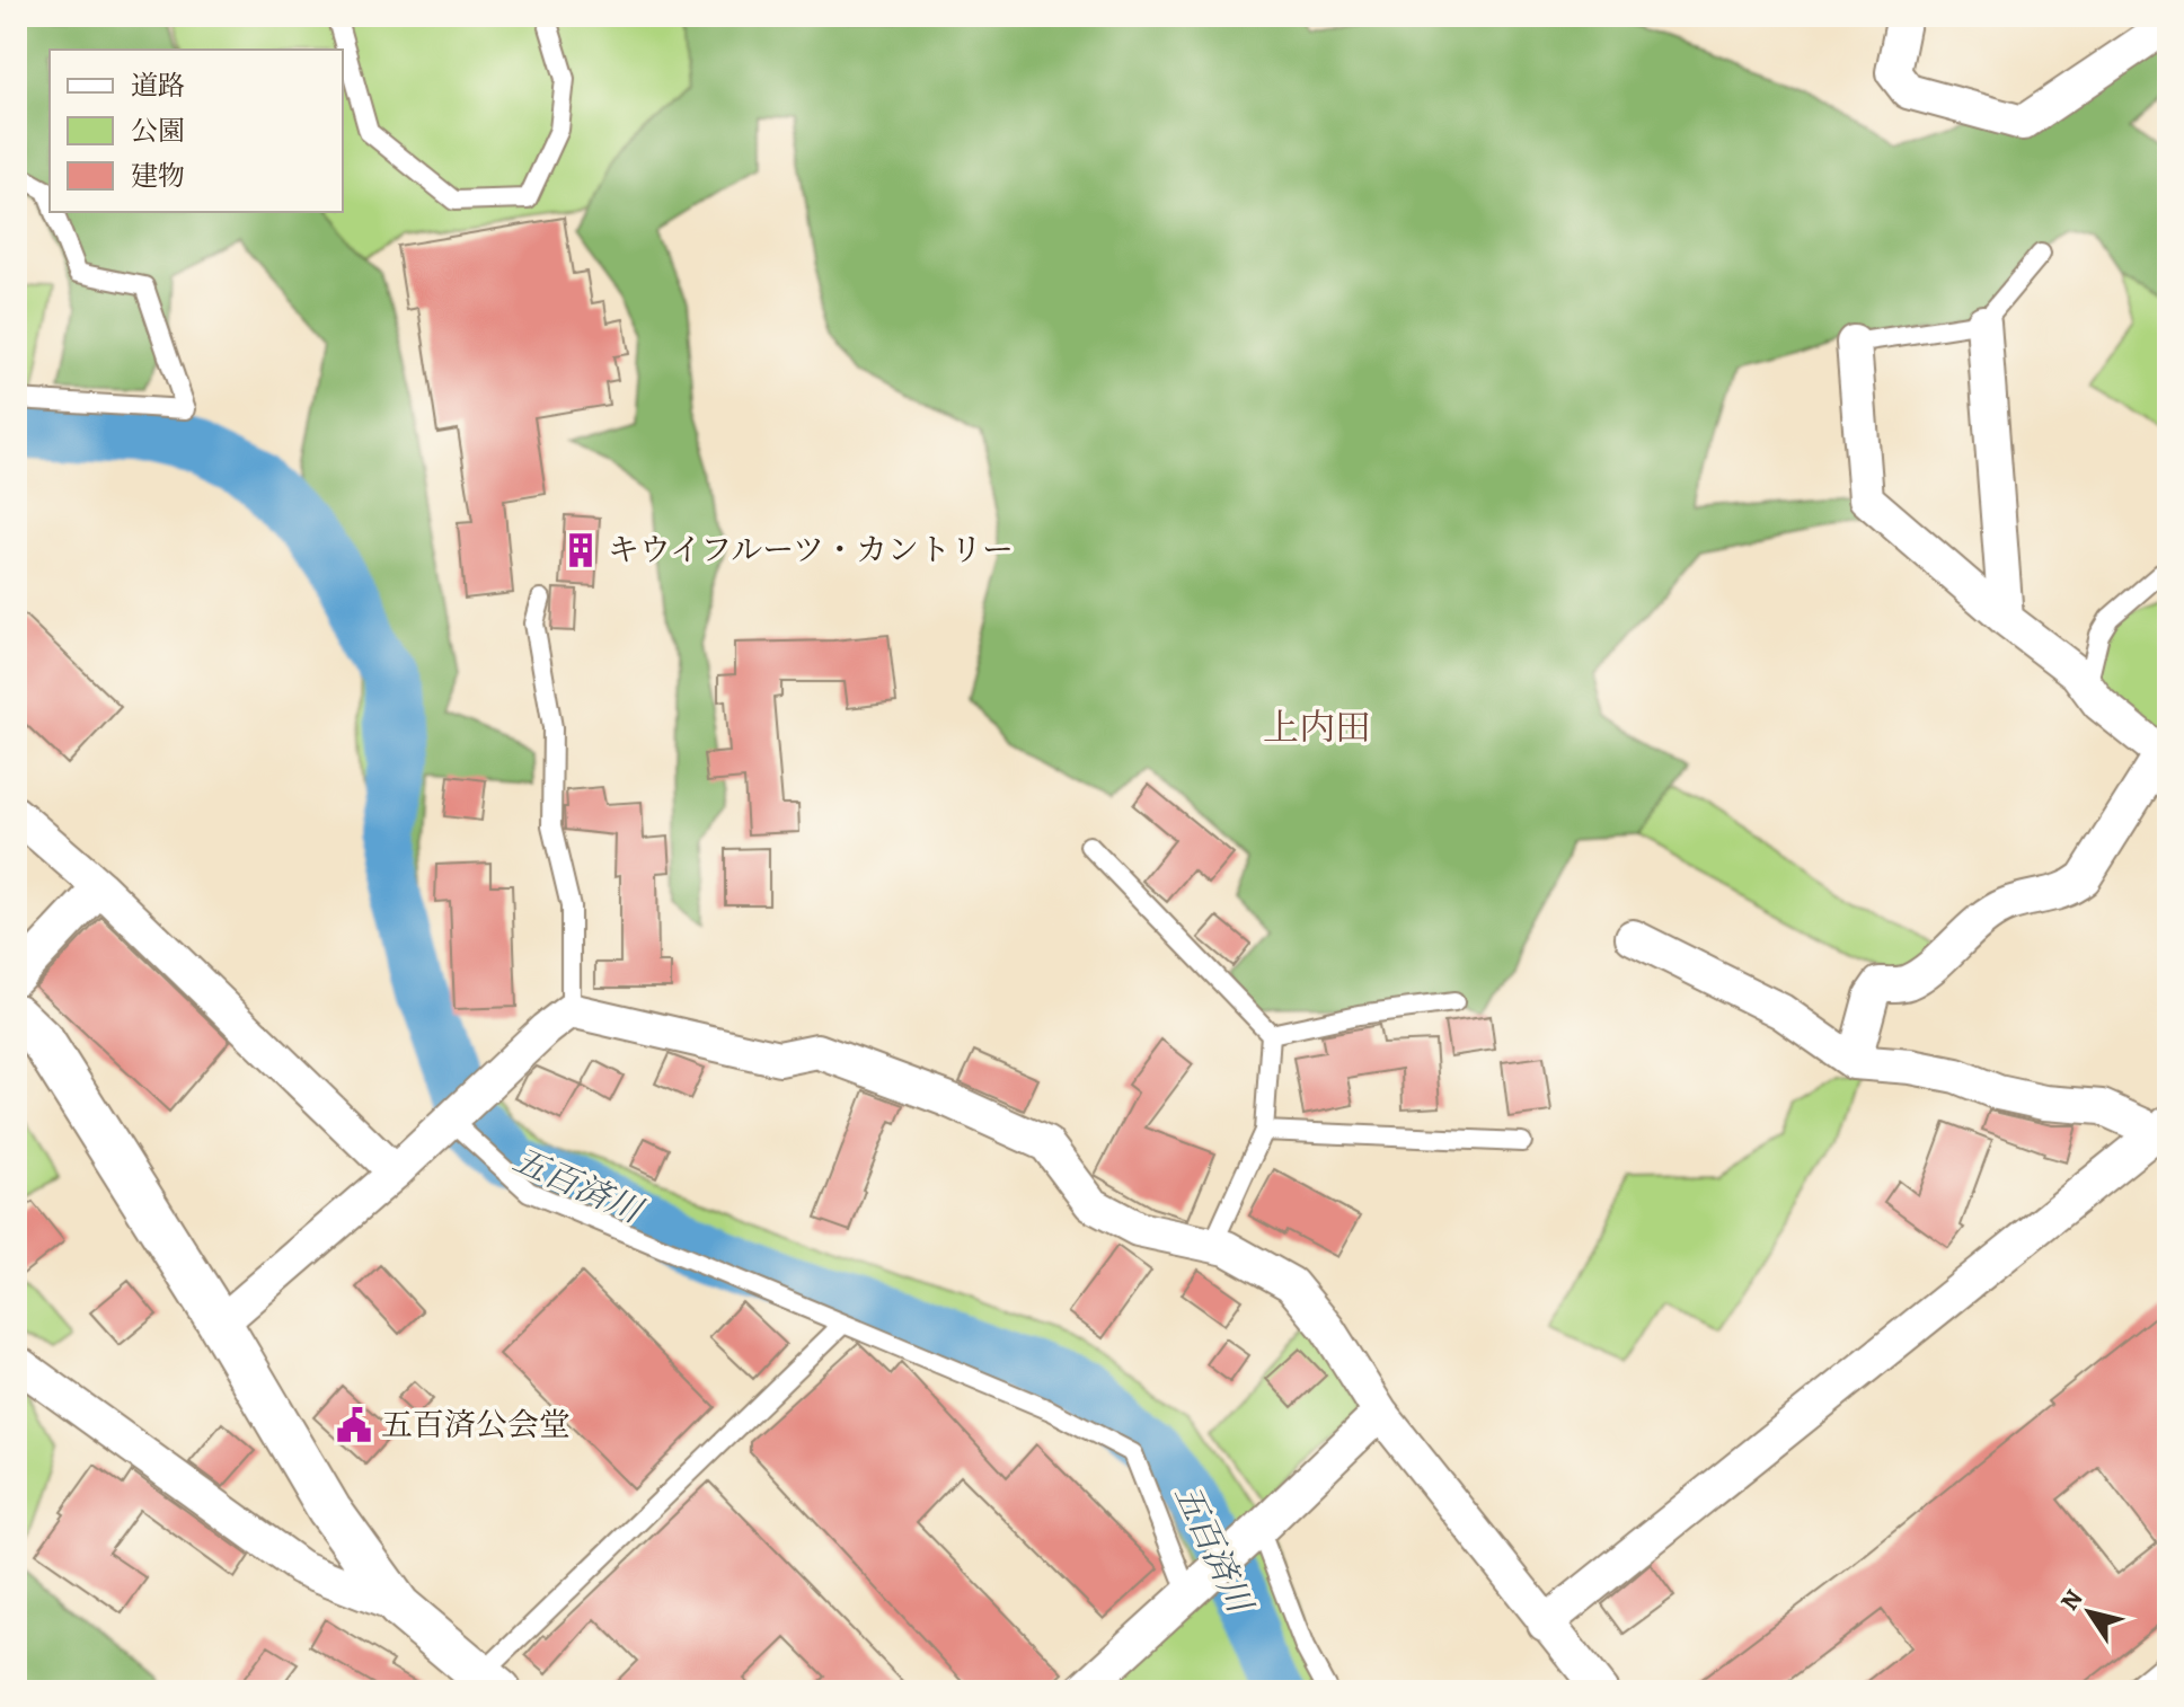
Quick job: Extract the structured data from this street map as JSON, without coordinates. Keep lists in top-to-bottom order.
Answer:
{
  "districts": ["上内田"],
  "water": ["五百済川"],
  "places": {
    "building": ["キウイフルーツ・カントリー"],
    "public building": ["五百済公会堂"]
  },
  "legend": ["道路", "公園", "建物"],
  "north": "top left"
}
